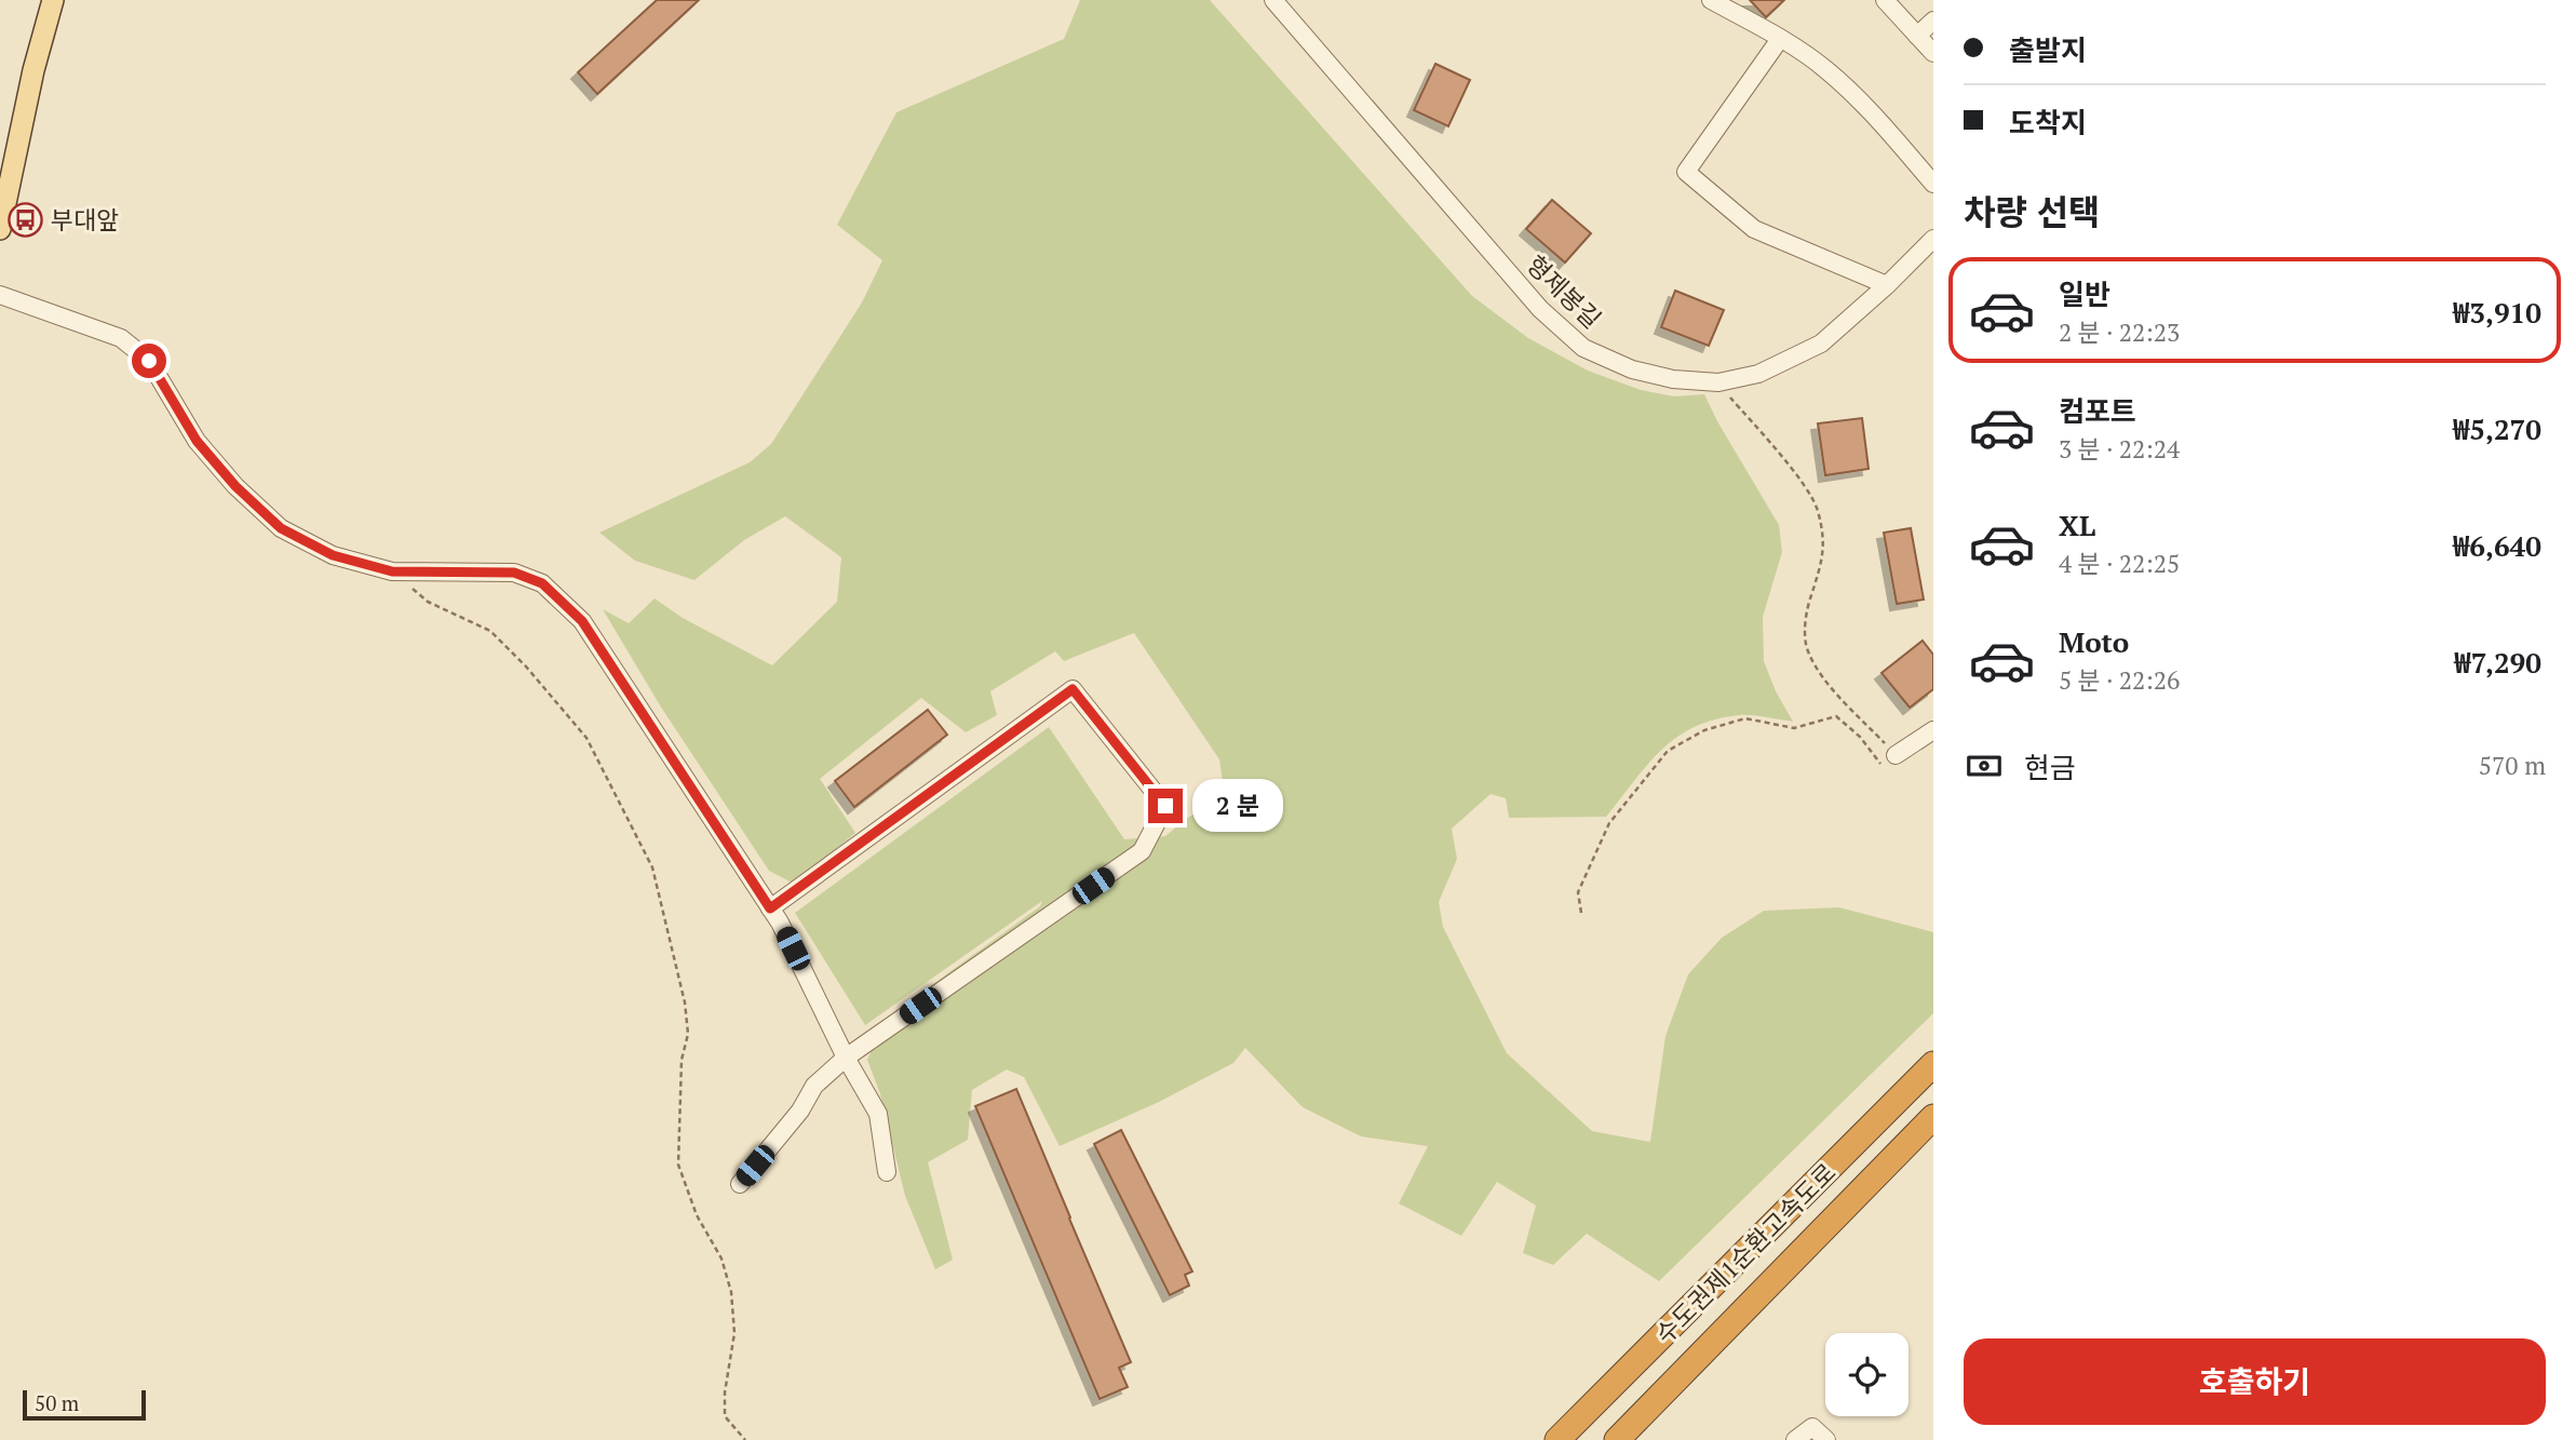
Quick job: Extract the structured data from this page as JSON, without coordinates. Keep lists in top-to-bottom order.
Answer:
{
  "streets": {
    "highway": ["수도권제1순환고속도로"],
    "street": ["형제봉길"]
  },
  "places": {
    "bus stop": ["부대앞"]
  },
  "scale_bar": "50 m",
  "page": {
    "banner": ["출발지", "도착지"],
    "heading": "차량 선택",
    "list": [
      {
        "name": "일반",
        "note": "2 분 · 22:23",
        "value": "₩3,910"
      },
      {
        "name": "컴포트",
        "note": "3 분 · 22:24",
        "value": "₩5,270"
      },
      {
        "name": "XL",
        "note": "4 분 · 22:25",
        "value": "₩6,640"
      },
      {
        "name": "Moto",
        "note": "5 분 · 22:26",
        "value": "₩7,290"
      }
    ],
    "pay": ["현금", "570 m"],
    "bubble": "2 분",
    "buttons": "호출하기",
    "scale": "50 m"
  }
}
